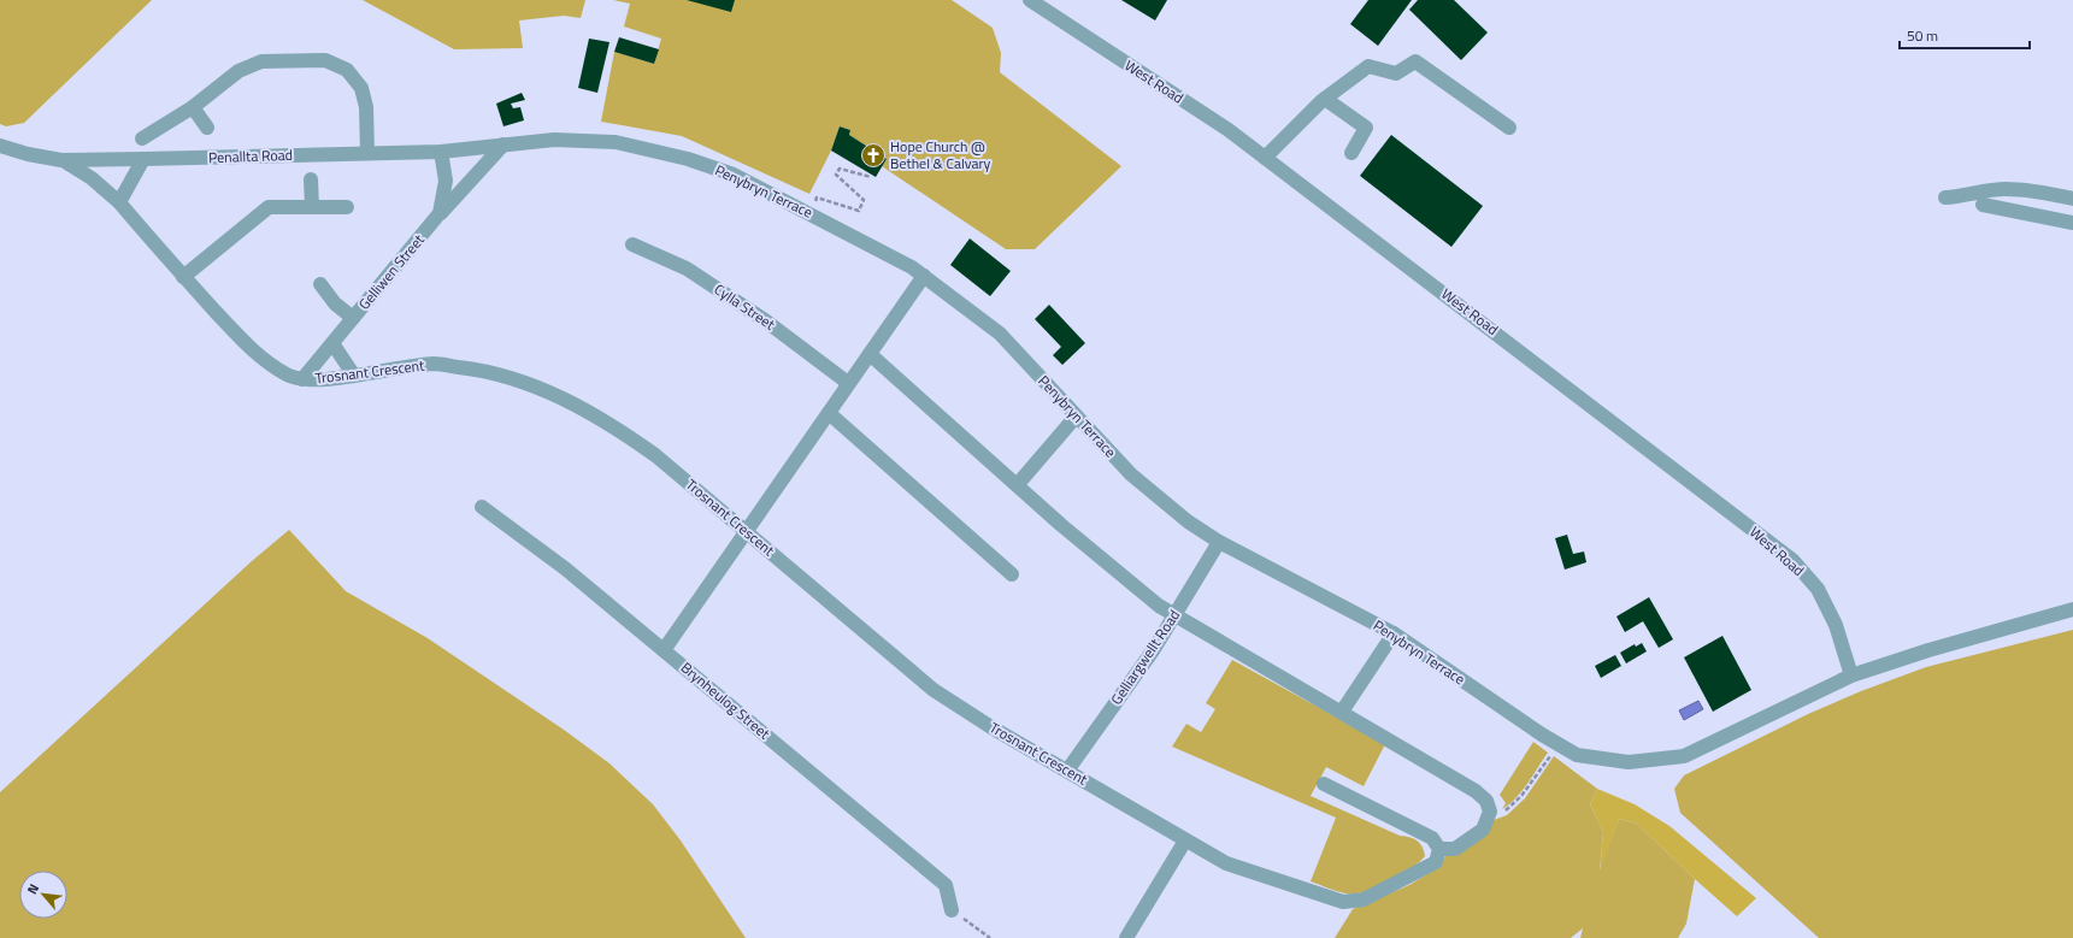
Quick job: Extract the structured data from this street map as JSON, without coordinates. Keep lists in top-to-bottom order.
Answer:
{
  "streets": {
    "street": [
      "West Road",
      "Penallta Road",
      "Penybryn Terrace",
      "Gelliwen Street",
      "Cylla Street",
      "Trosnant Crescent",
      "Gelliargwellt Road",
      "Brynheulog Street"
    ]
  },
  "crossings": [
    ["West Road", "Penybryn Terrace"],
    ["Penallta Road", "Penybryn Terrace"],
    ["Penallta Road", "Gelliwen Street"],
    ["Penallta Road", "Trosnant Crescent"],
    ["Penybryn Terrace", "Gelliargwellt Road"],
    ["Gelliwen Street", "Trosnant Crescent"],
    ["Trosnant Crescent", "Gelliargwellt Road"]
  ],
  "places": {
    "church": ["Hope Church @ Bethel & Calvary"]
  },
  "scale_bar": "50 m",
  "north": "top left"
}
